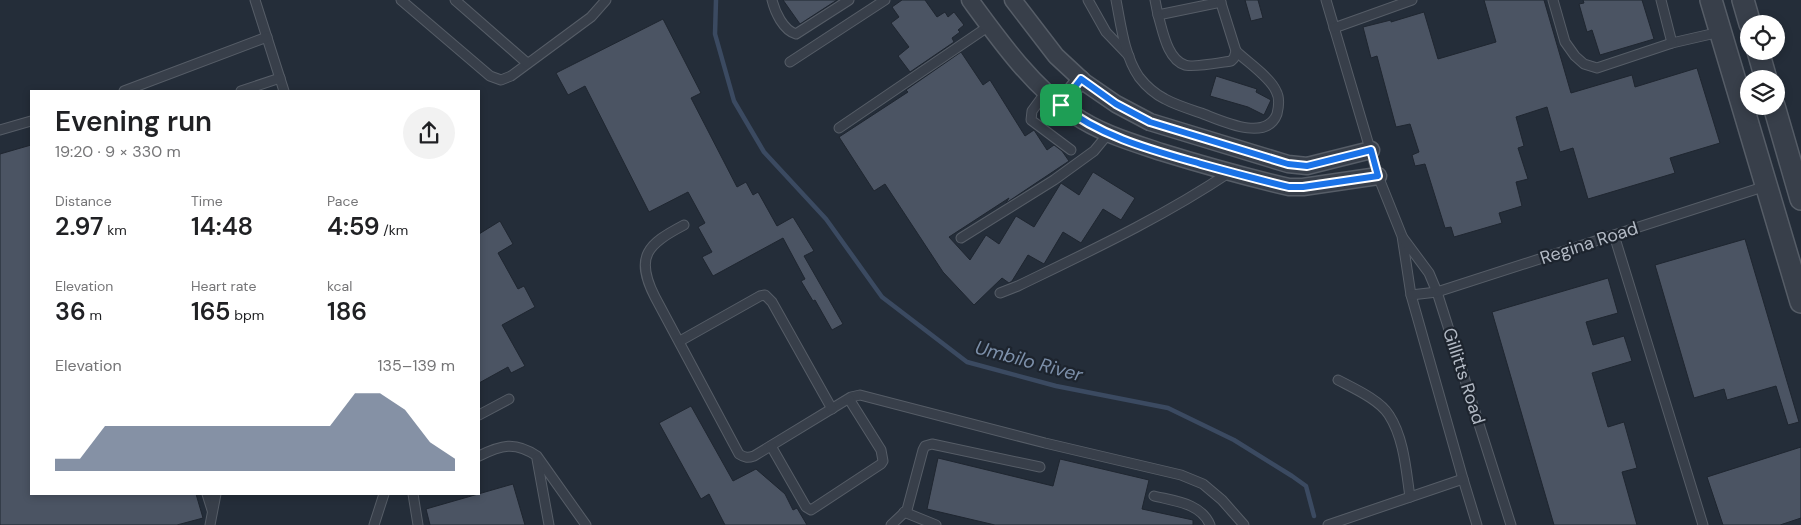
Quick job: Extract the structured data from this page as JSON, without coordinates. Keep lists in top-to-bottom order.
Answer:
{
  "streets": {
    "lane": ["Regina Road", "Gillitts Road"]
  },
  "crossings": [
    ["Regina Road", "Gillitts Road"]
  ],
  "water": ["Umbilo River"],
  "page": {
    "heading": ["Evening run", "19:20 · 9 × 330 m"],
    "stats": [
      ["Distance", "2.97 km"],
      ["Time", "14:48"],
      ["Pace", "4:59 /km"],
      ["Elevation", "36 m"],
      ["Heart rate", "165 bpm"],
      ["kcal", "186"]
    ],
    "chart": ["Elevation", "135–139 m"]
  }
}
